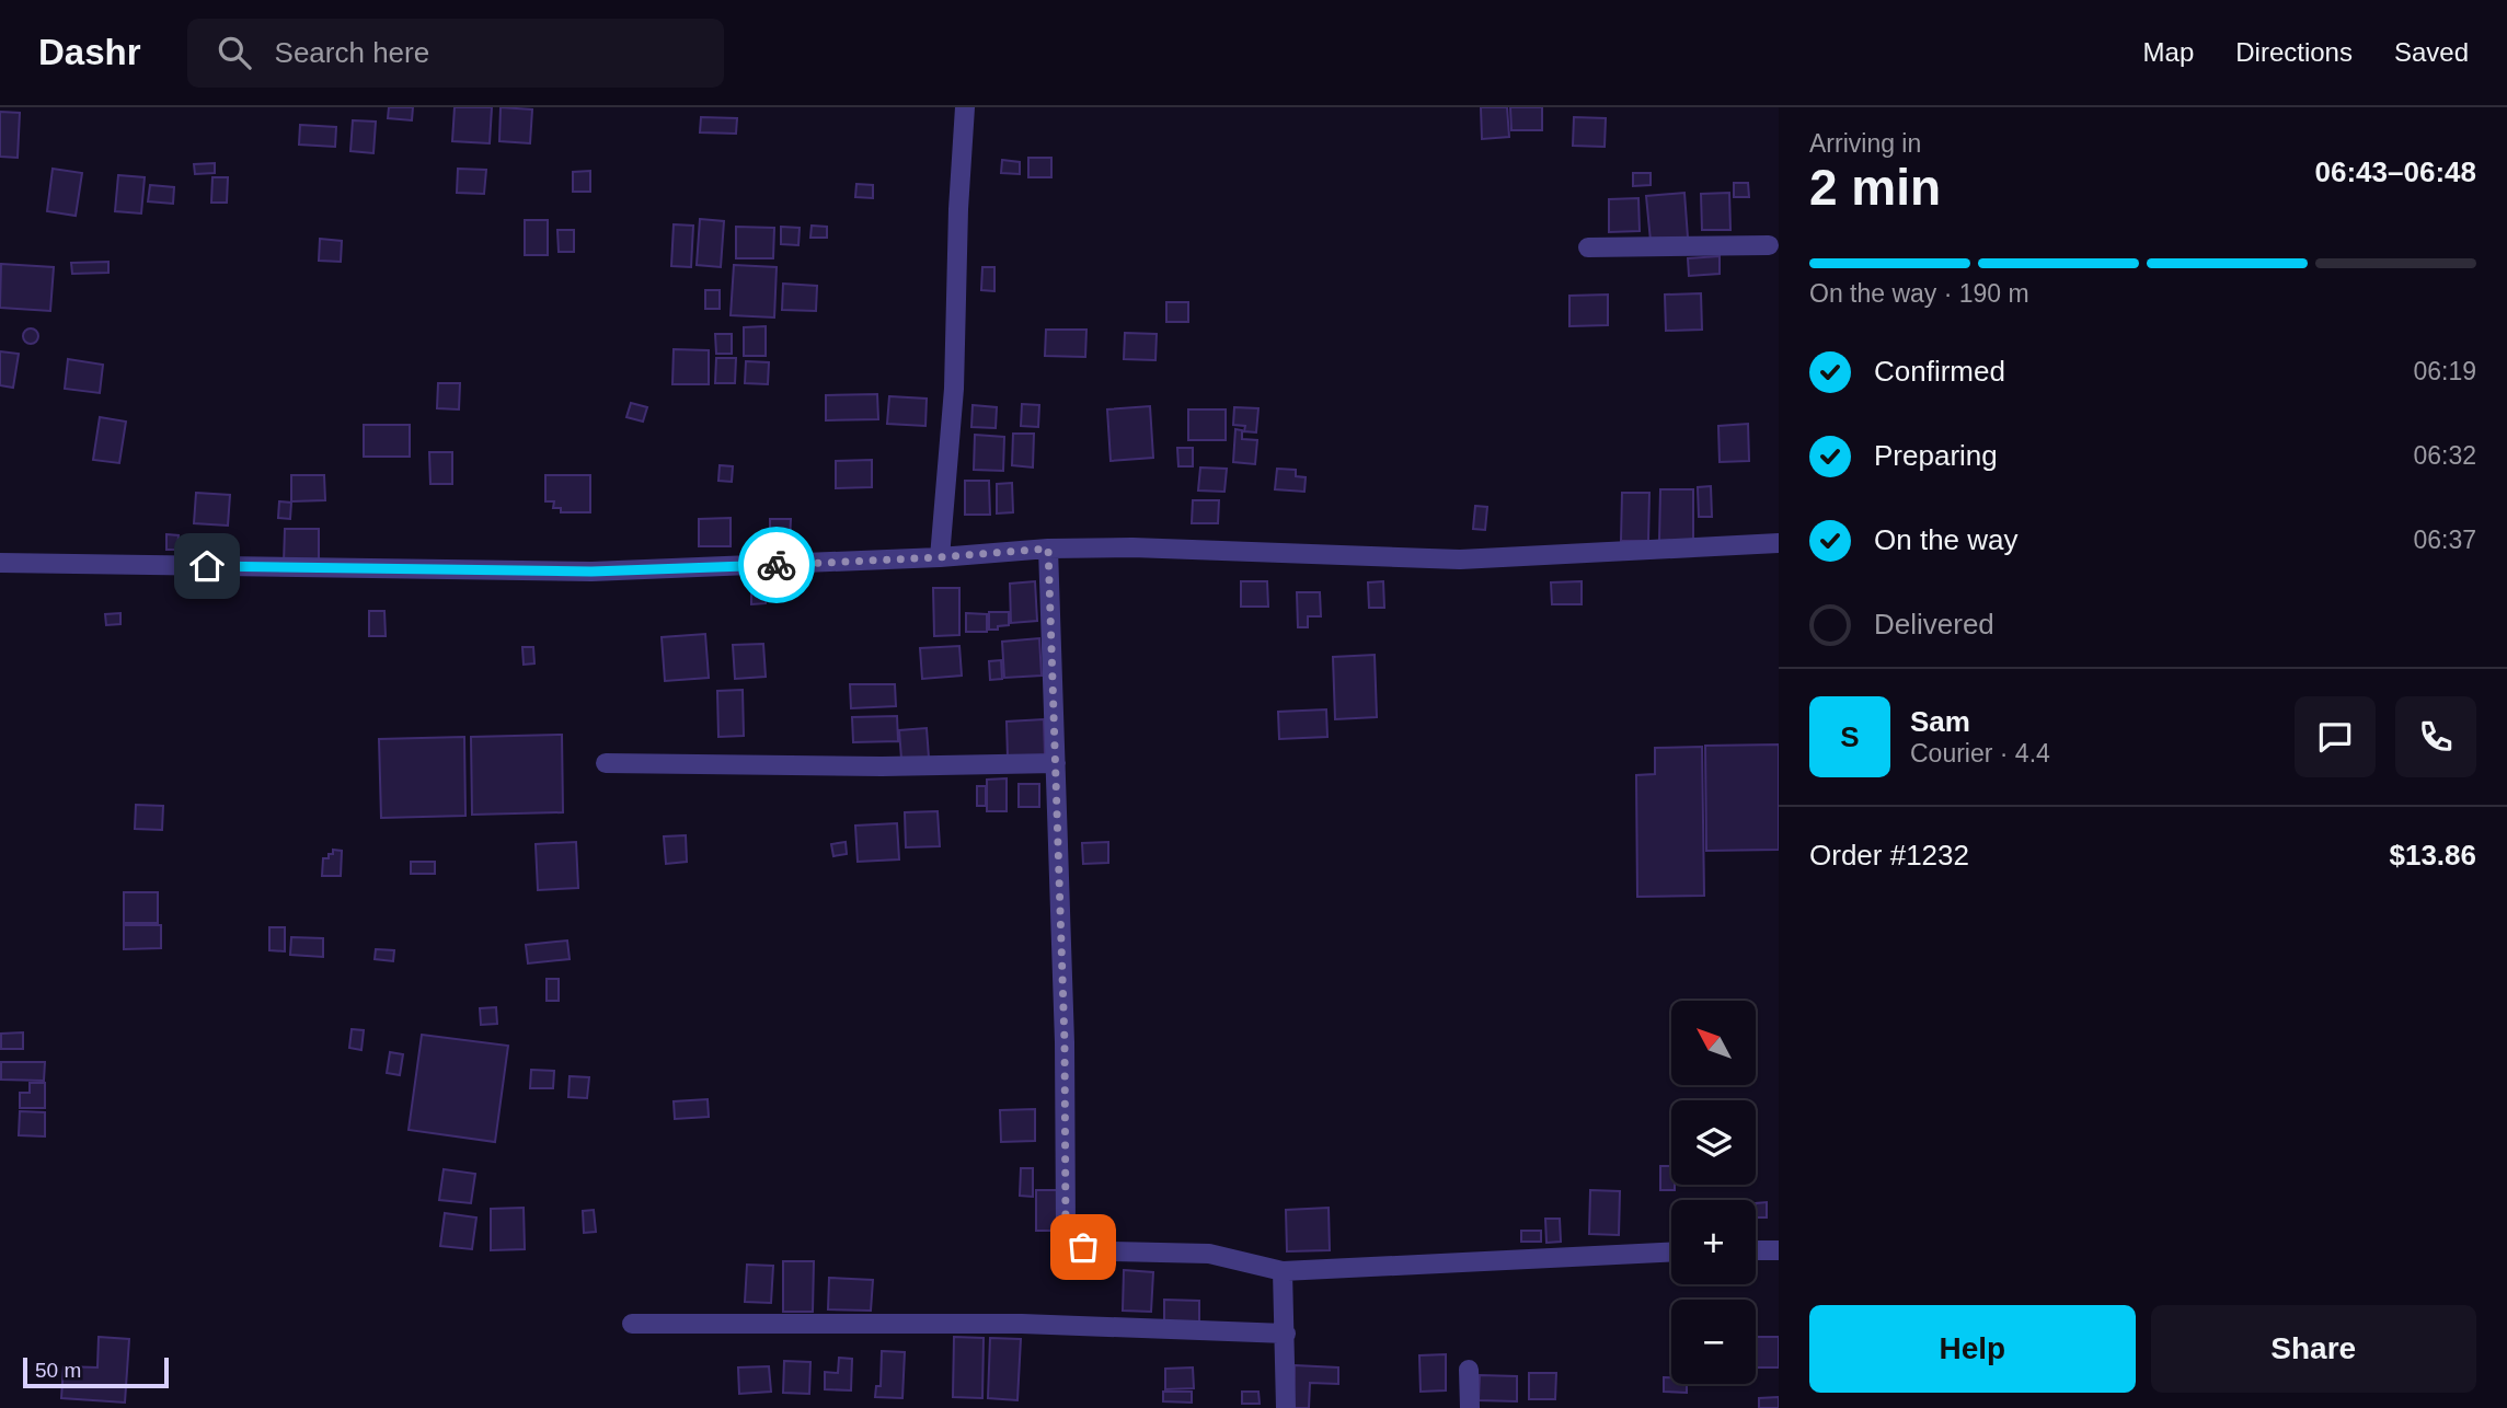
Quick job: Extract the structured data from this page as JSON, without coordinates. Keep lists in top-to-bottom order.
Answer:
{
  "scale_bar": "50 m",
  "north": "top left",
  "page": {
    "header": "Dashr",
    "search": "Search here",
    "nav": ["Map", "Directions", "Saved"],
    "heading": ["2 min", "Arriving in", "06:43–06:48"],
    "panel": [
      "Sam",
      "Courier · 4.4",
      "Order #1232",
      "$13.86"
    ],
    "bar": "On the way · 190 m",
    "list": [
      ["Confirmed", "06:19"],
      ["Preparing", "06:32"],
      ["On the way", "06:37"],
      "Delivered"
    ],
    "round": "S",
    "map_buttons": ["+", "−"],
    "buttons": ["Help", "Share"],
    "scale": "50 m"
  }
}
